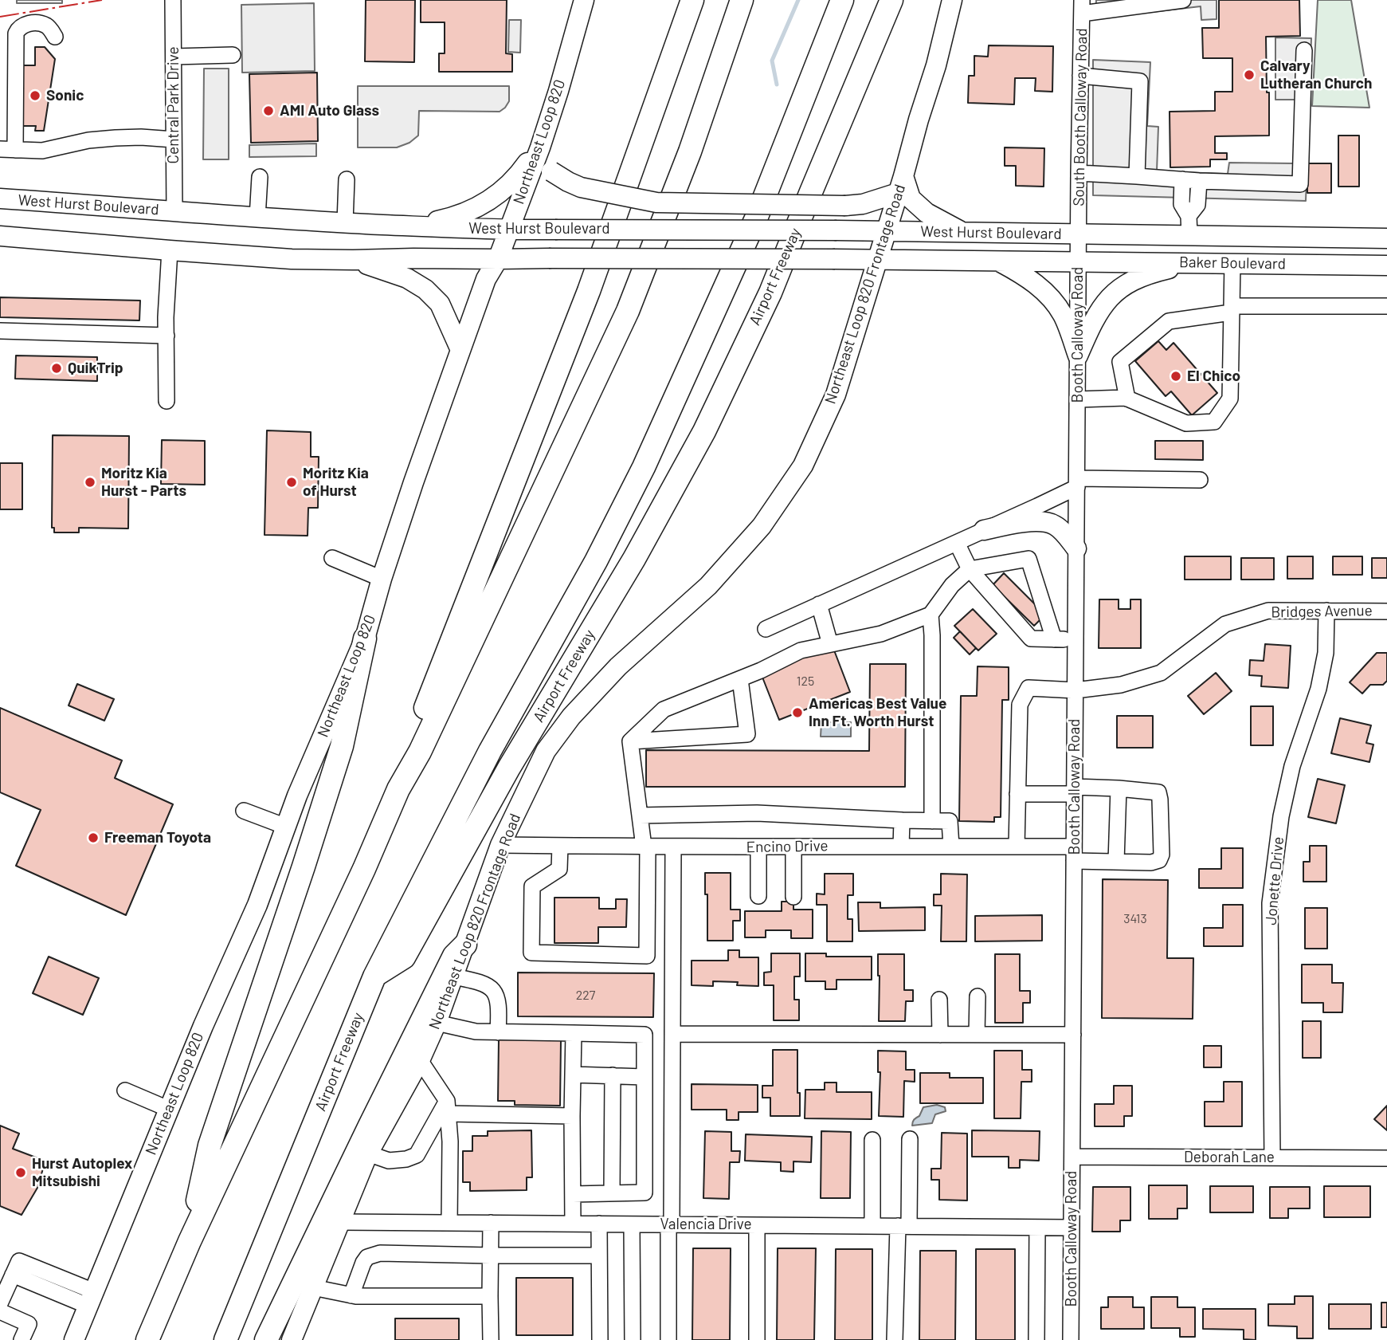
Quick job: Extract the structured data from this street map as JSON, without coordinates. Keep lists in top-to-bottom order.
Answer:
{
  "streets": {
    "highway": ["Airport Freeway"],
    "main road": [
      "Northeast Loop 820",
      "West Hurst Boulevard",
      "Baker Boulevard",
      "Northeast Loop 820 Frontage Road"
    ],
    "street": [
      "Central Park Drive",
      "South Booth Calloway Road",
      "Booth Calloway Road",
      "Bridges Avenue",
      "Encino Drive",
      "Jonette Drive",
      "Deborah Lane",
      "Valencia Drive"
    ]
  },
  "crossings": [
    ["Central Park Drive", "West Hurst Boulevard"],
    ["South Booth Calloway Road", "West Hurst Boulevard"],
    ["South Booth Calloway Road", "Baker Boulevard"],
    ["South Booth Calloway Road", "Booth Calloway Road"],
    ["Northeast Loop 820", "West Hurst Boulevard"],
    ["West Hurst Boulevard", "Baker Boulevard"],
    ["West Hurst Boulevard", "Northeast Loop 820 Frontage Road"],
    ["West Hurst Boulevard", "Booth Calloway Road"],
    ["Baker Boulevard", "Booth Calloway Road"],
    ["Northeast Loop 820 Frontage Road", "Encino Drive"],
    ["Northeast Loop 820 Frontage Road", "Valencia Drive"],
    ["Booth Calloway Road", "Bridges Avenue"],
    ["Booth Calloway Road", "Encino Drive"],
    ["Booth Calloway Road", "Deborah Lane"],
    ["Booth Calloway Road", "Valencia Drive"],
    ["Bridges Avenue", "Jonette Drive"],
    ["Jonette Drive", "Deborah Lane"]
  ],
  "places": [
    "Calvary Lutheran Church",
    "Sonic",
    "AMI Auto Glass",
    "QuikTrip",
    "El Chico",
    "Moritz Kia Hurst - Parts",
    "Moritz Kia of Hurst",
    "Americas Best Value Inn Ft. Worth Hurst",
    "Freeman Toyota",
    "Hurst Autoplex Mitsubishi"
  ],
  "house_numbers": ["125", "3413", "227"]
}
